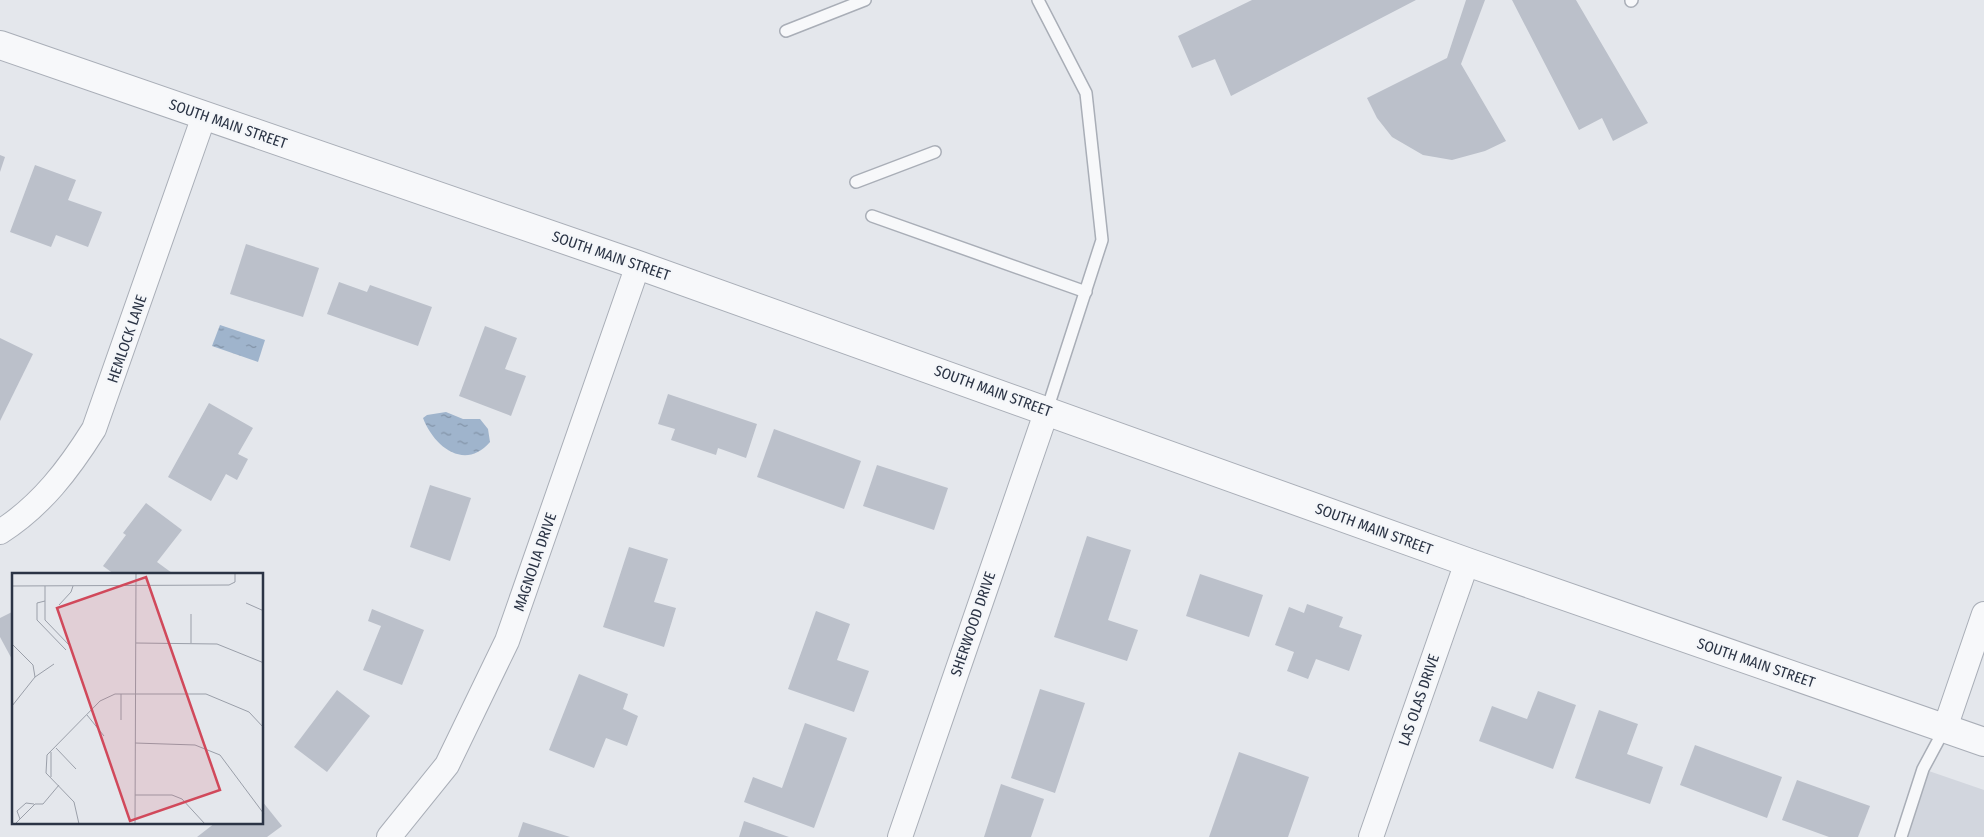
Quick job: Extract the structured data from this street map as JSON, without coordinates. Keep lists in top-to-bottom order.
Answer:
{
  "streets": {
    "street": [
      "SOUTH MAIN STREET",
      "HEMLOCK LANE",
      "MAGNOLIA DRIVE",
      "SHERWOOD DRIVE",
      "LAS OLAS DRIVE"
    ]
  },
  "crossings": [
    ["SOUTH MAIN STREET", "HEMLOCK LANE"],
    ["SOUTH MAIN STREET", "MAGNOLIA DRIVE"],
    ["SOUTH MAIN STREET", "SHERWOOD DRIVE"],
    ["SOUTH MAIN STREET", "LAS OLAS DRIVE"]
  ]
}
